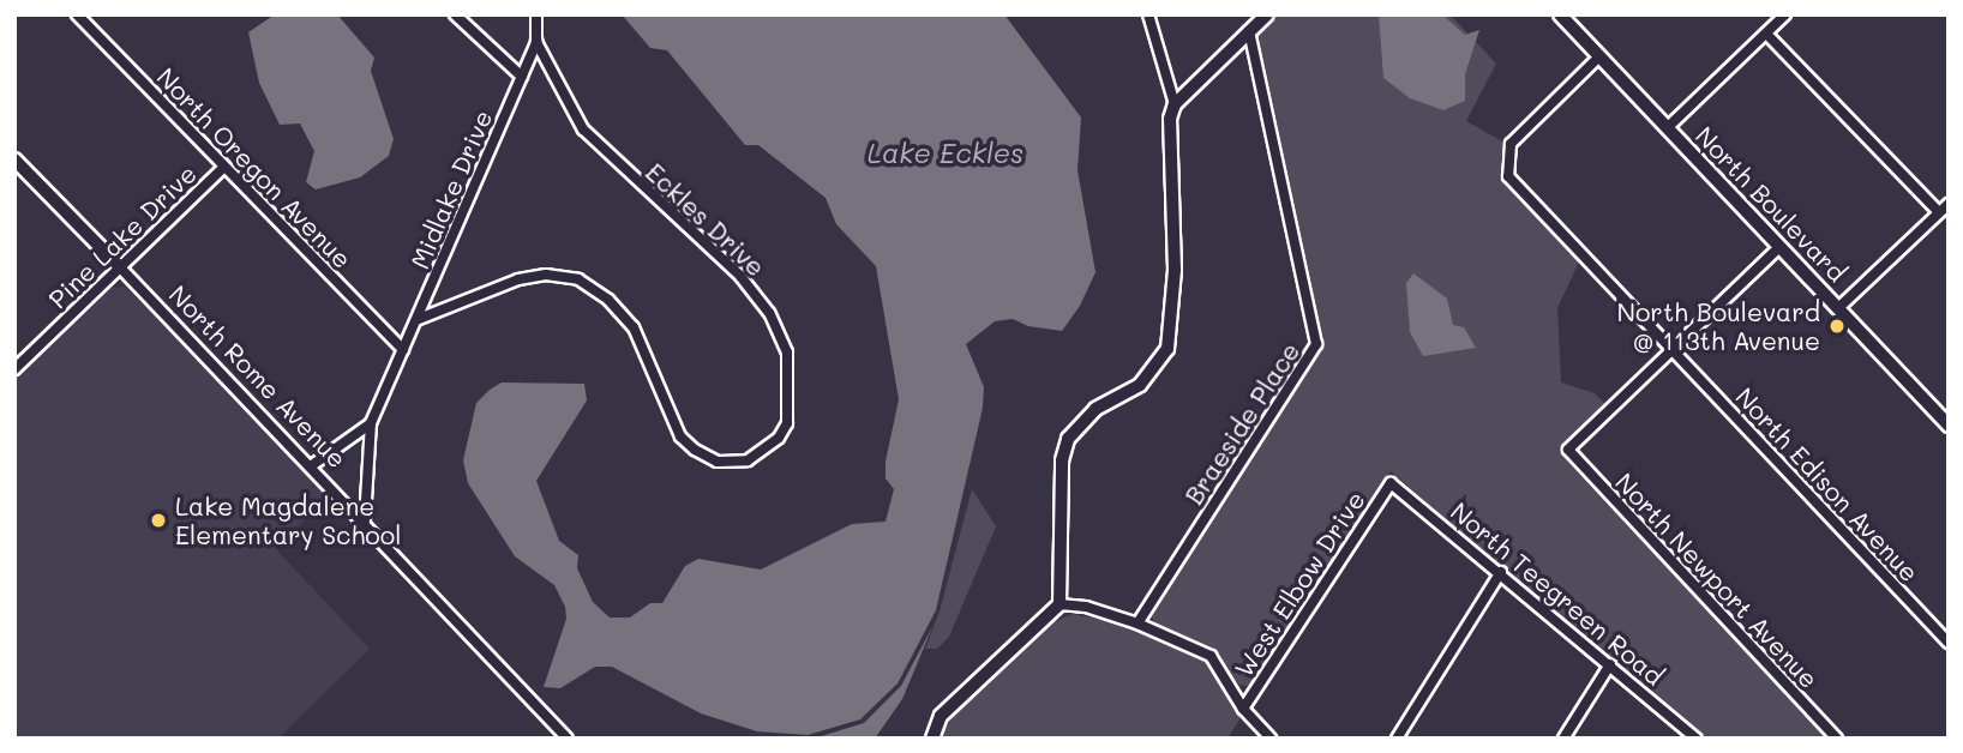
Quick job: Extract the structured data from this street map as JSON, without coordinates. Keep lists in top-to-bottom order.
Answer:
{
  "streets": {
    "street": [
      "North Oregon Avenue",
      "Midlake Drive",
      "North Boulevard",
      "Eckles Drive",
      "Pine Lake Drive",
      "North Rome Avenue",
      "Braeside Place",
      "North Edison Avenue",
      "North Newport Avenue",
      "West Elbow Drive",
      "North Teegreen Road"
    ]
  },
  "crossings": [
    ["North Oregon Avenue", "Pine Lake Drive"],
    ["Midlake Drive", "Eckles Drive"],
    ["North Boulevard", "North Edison Avenue"],
    ["Pine Lake Drive", "North Rome Avenue"],
    ["North Edison Avenue", "North Newport Avenue"],
    ["West Elbow Drive", "North Teegreen Road"]
  ],
  "water": ["Lake Eckles"],
  "places": ["North Boulevard @ 113th Avenue", "Lake Magdalene Elementary School"]
}
